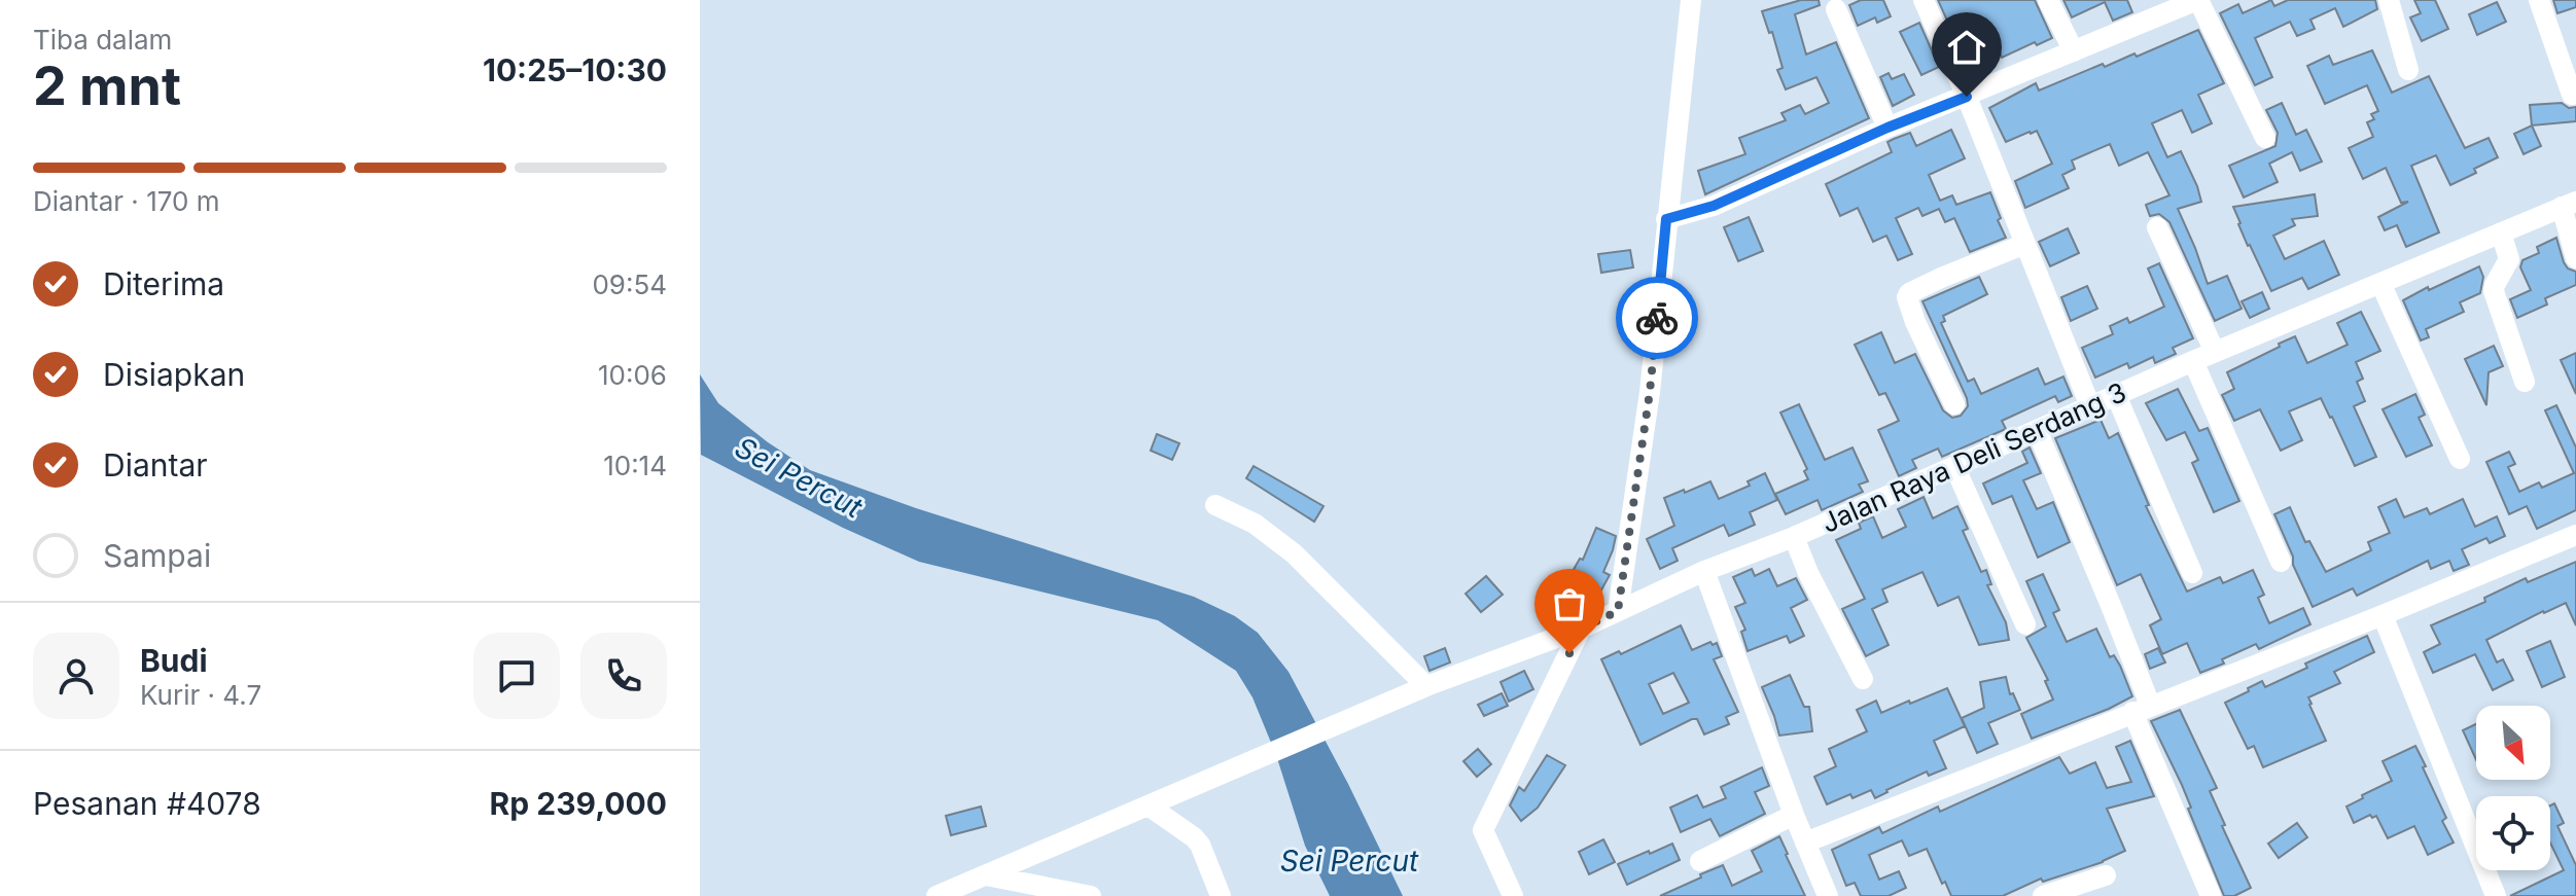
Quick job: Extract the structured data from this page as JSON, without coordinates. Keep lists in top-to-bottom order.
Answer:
{
  "streets": {
    "street": ["Jalan Raya Deli Serdang 3"]
  },
  "water": ["Sei Percut"],
  "north": "bottom right",
  "page": {
    "heading": ["2 mnt", "Tiba dalam", "10:25–10:30"],
    "panel": [
      "Budi",
      "Kurir · 4.7",
      "Pesanan #4078",
      "Rp 239,000"
    ],
    "bar": "Diantar · 170 m",
    "list": [
      ["Diterima", "09:54"],
      ["Disiapkan", "10:06"],
      ["Diantar", "10:14"],
      "Sampai"
    ]
  }
}
